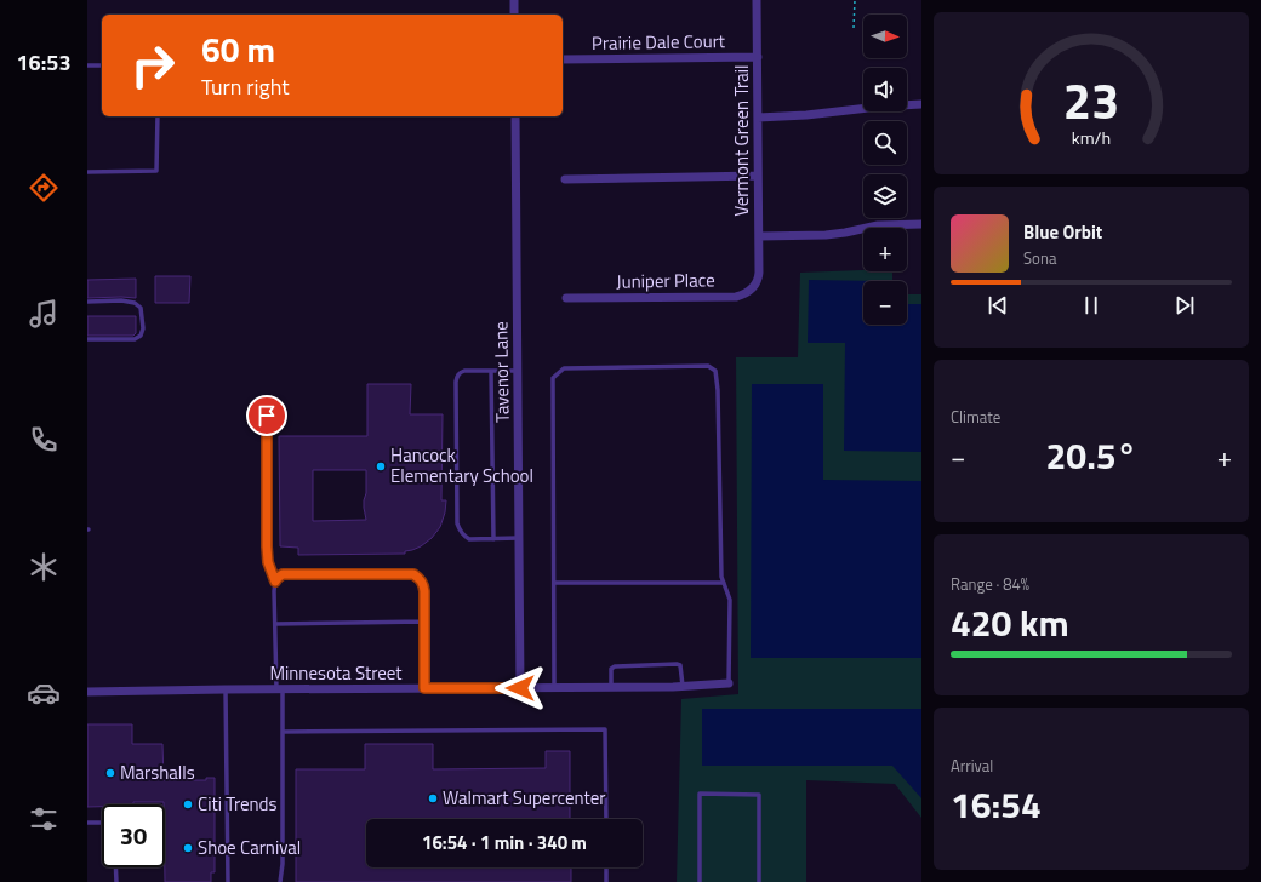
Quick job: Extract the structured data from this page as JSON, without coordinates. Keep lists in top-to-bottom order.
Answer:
{
  "streets": {
    "street": [
      "Prairie Dale Court",
      "Vermont Green Trail",
      "Juniper Place",
      "Tavenor Lane",
      "Minnesota Street"
    ]
  },
  "crossings": [
    ["Prairie Dale Court", "Vermont Green Trail"],
    ["Vermont Green Trail", "Juniper Place"],
    ["Tavenor Lane", "Minnesota Street"]
  ],
  "places": [
    "Hancock Elementary School",
    "Marshalls",
    "Walmart Supercenter",
    "Citi Trends",
    "Shoe Carnival"
  ],
  "north": "right",
  "page": {
    "tabs": "16:53",
    "map_buttons": ["+", "−"],
    "turn": ["60 m", "Turn right"],
    "song": ["Blue Orbit", "Sona"],
    "tile": [
      "Climate",
      ["Range · 84%", "420 km"],
      ["Arrival", "16:54"]
    ],
    "heat": ["−", "20.5°", "+"],
    "limit": "30",
    "trip": "16:54 · 1 min · 340 m",
    "gauge": ["23", "km/h"]
  }
}
